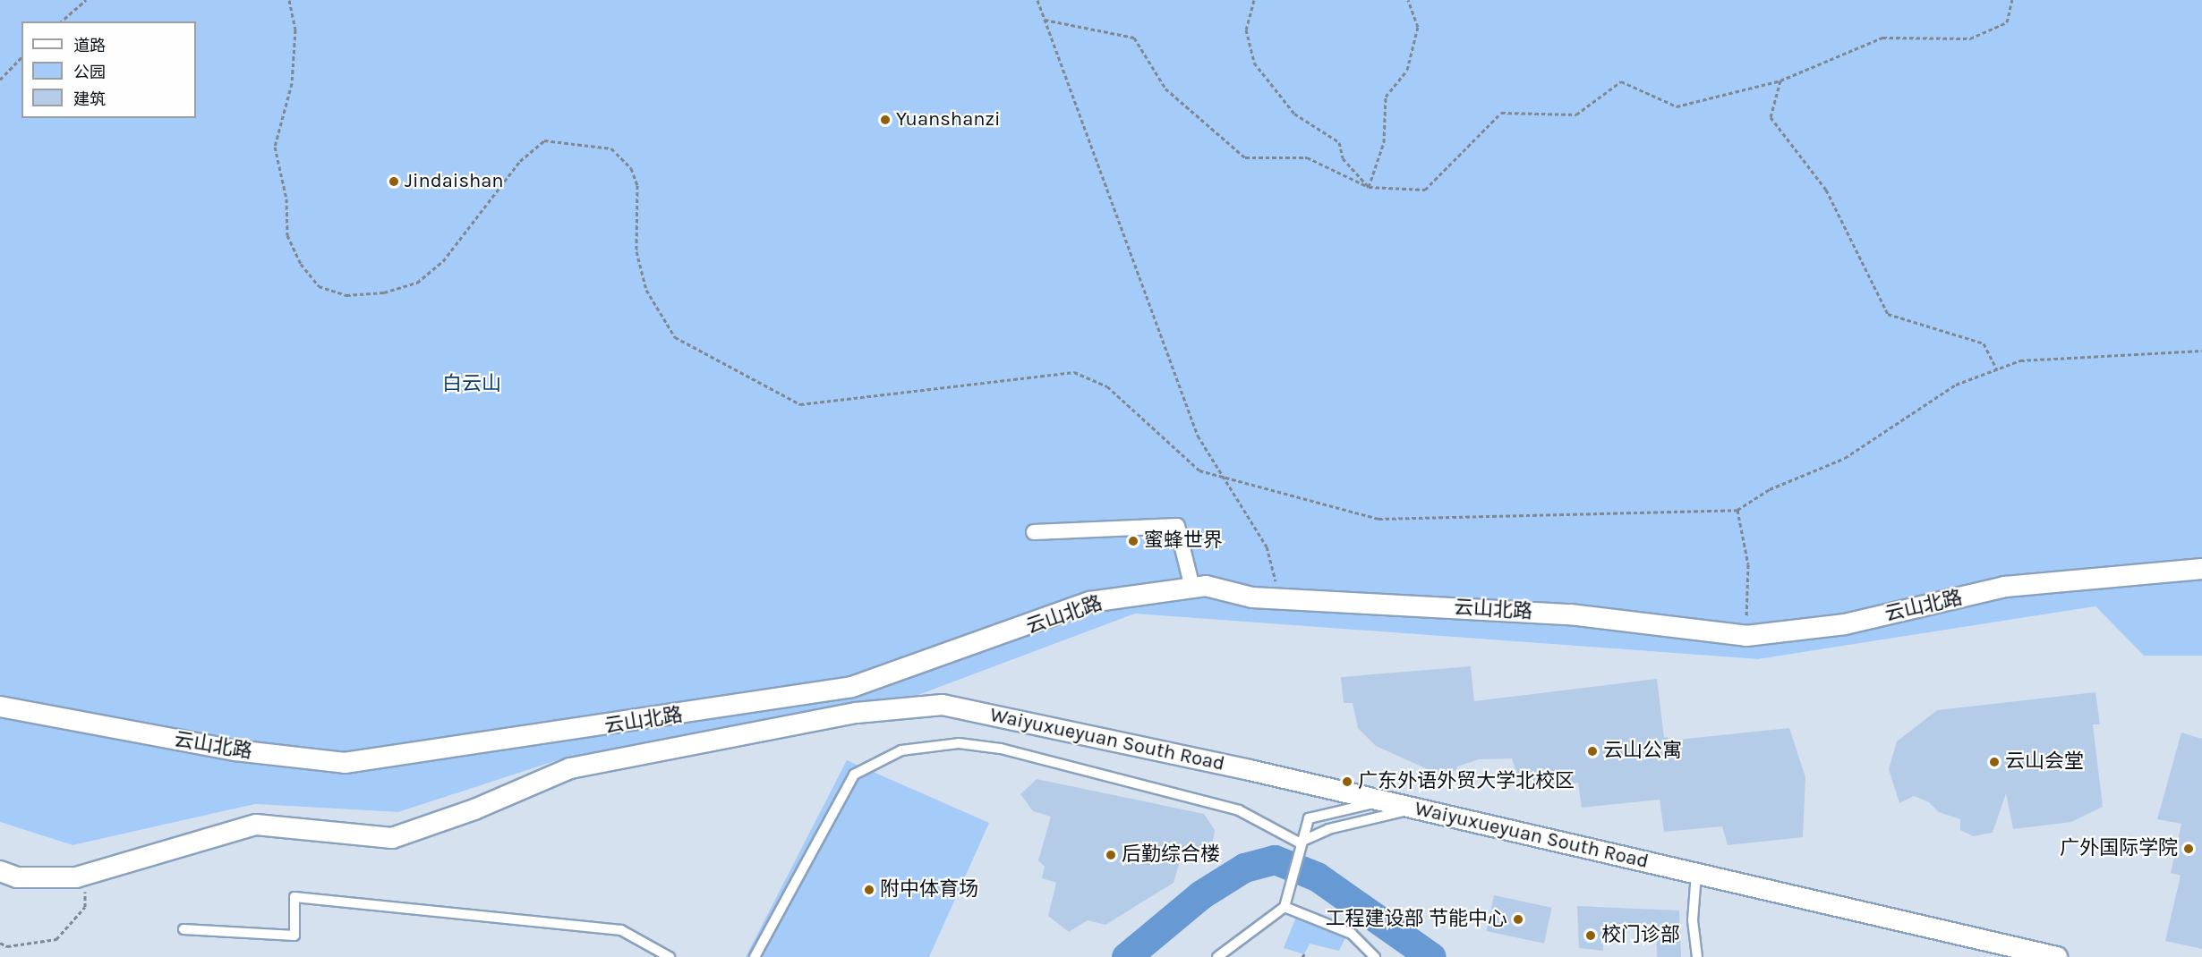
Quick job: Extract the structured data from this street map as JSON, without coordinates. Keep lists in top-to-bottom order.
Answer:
{
  "streets": {
    "street": ["云山北路", "Waiyuxueyuan South Road"]
  },
  "parks": ["白云山"],
  "places": [
    "Yuanshanzi",
    "Jindaishan",
    "蜜蜂世界",
    "云山公寓",
    "云山会堂",
    "广东外语外贸大学北校区",
    "广外国际学院",
    "后勤综合楼",
    "附中体育场",
    "工程建设部 节能中心",
    "校门诊部"
  ],
  "legend": ["道路", "公园", "建筑"]
}
